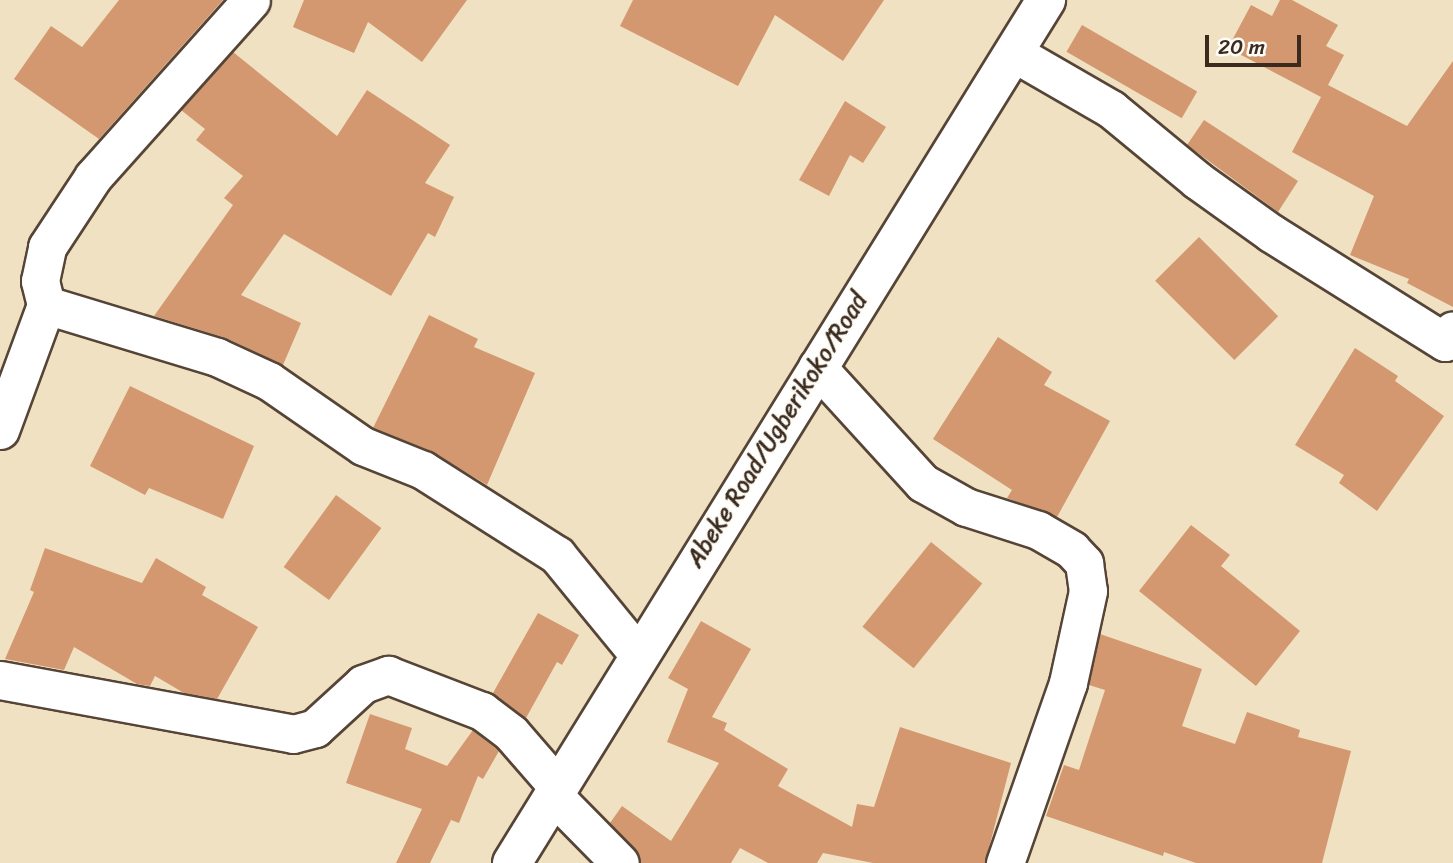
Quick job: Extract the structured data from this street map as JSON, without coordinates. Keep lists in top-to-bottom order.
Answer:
{
  "streets": {
    "street": ["Abeke Road/Ugberikoko/Road"]
  },
  "scale_bar": "20 m"
}
